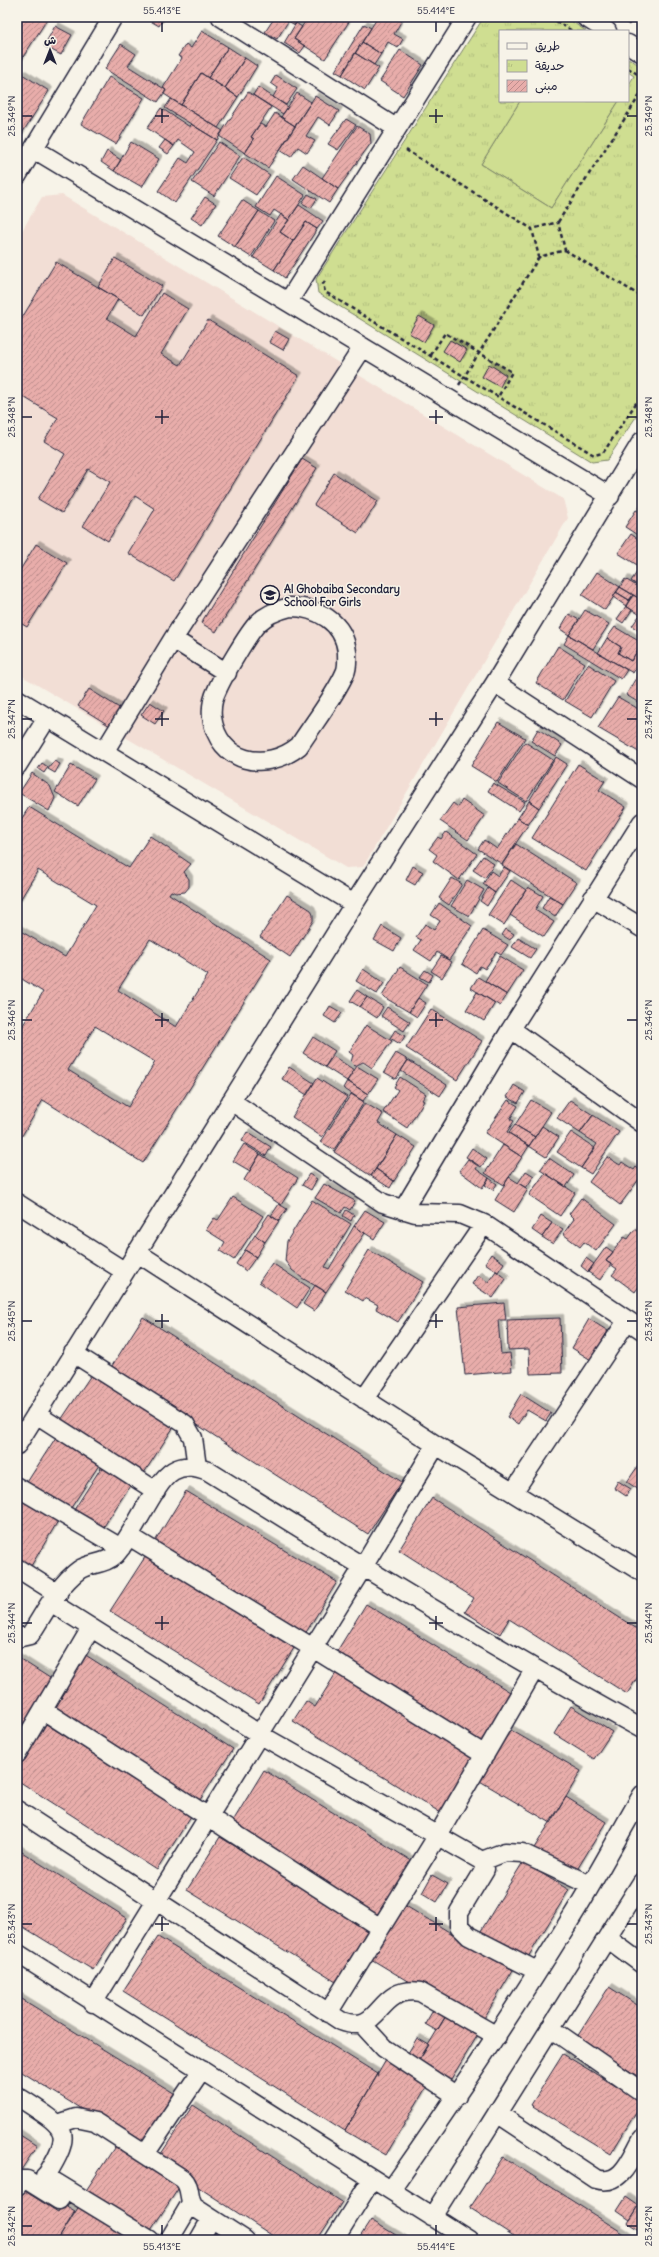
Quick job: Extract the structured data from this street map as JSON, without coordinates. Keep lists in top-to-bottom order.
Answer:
{
  "places": {
    "school or university": ["Al Ghobaiba Secondary School For Girls"]
  },
  "legend": ["طريق", "حديقة", "مبنى"],
  "north": "top",
  "coordinates": [
    "55.413°E",
    "55.414°E",
    "25.349°N",
    "25.348°N",
    "25.347°N",
    "25.346°N",
    "25.345°N",
    "25.344°N",
    "25.343°N",
    "25.342°N"
  ]
}
